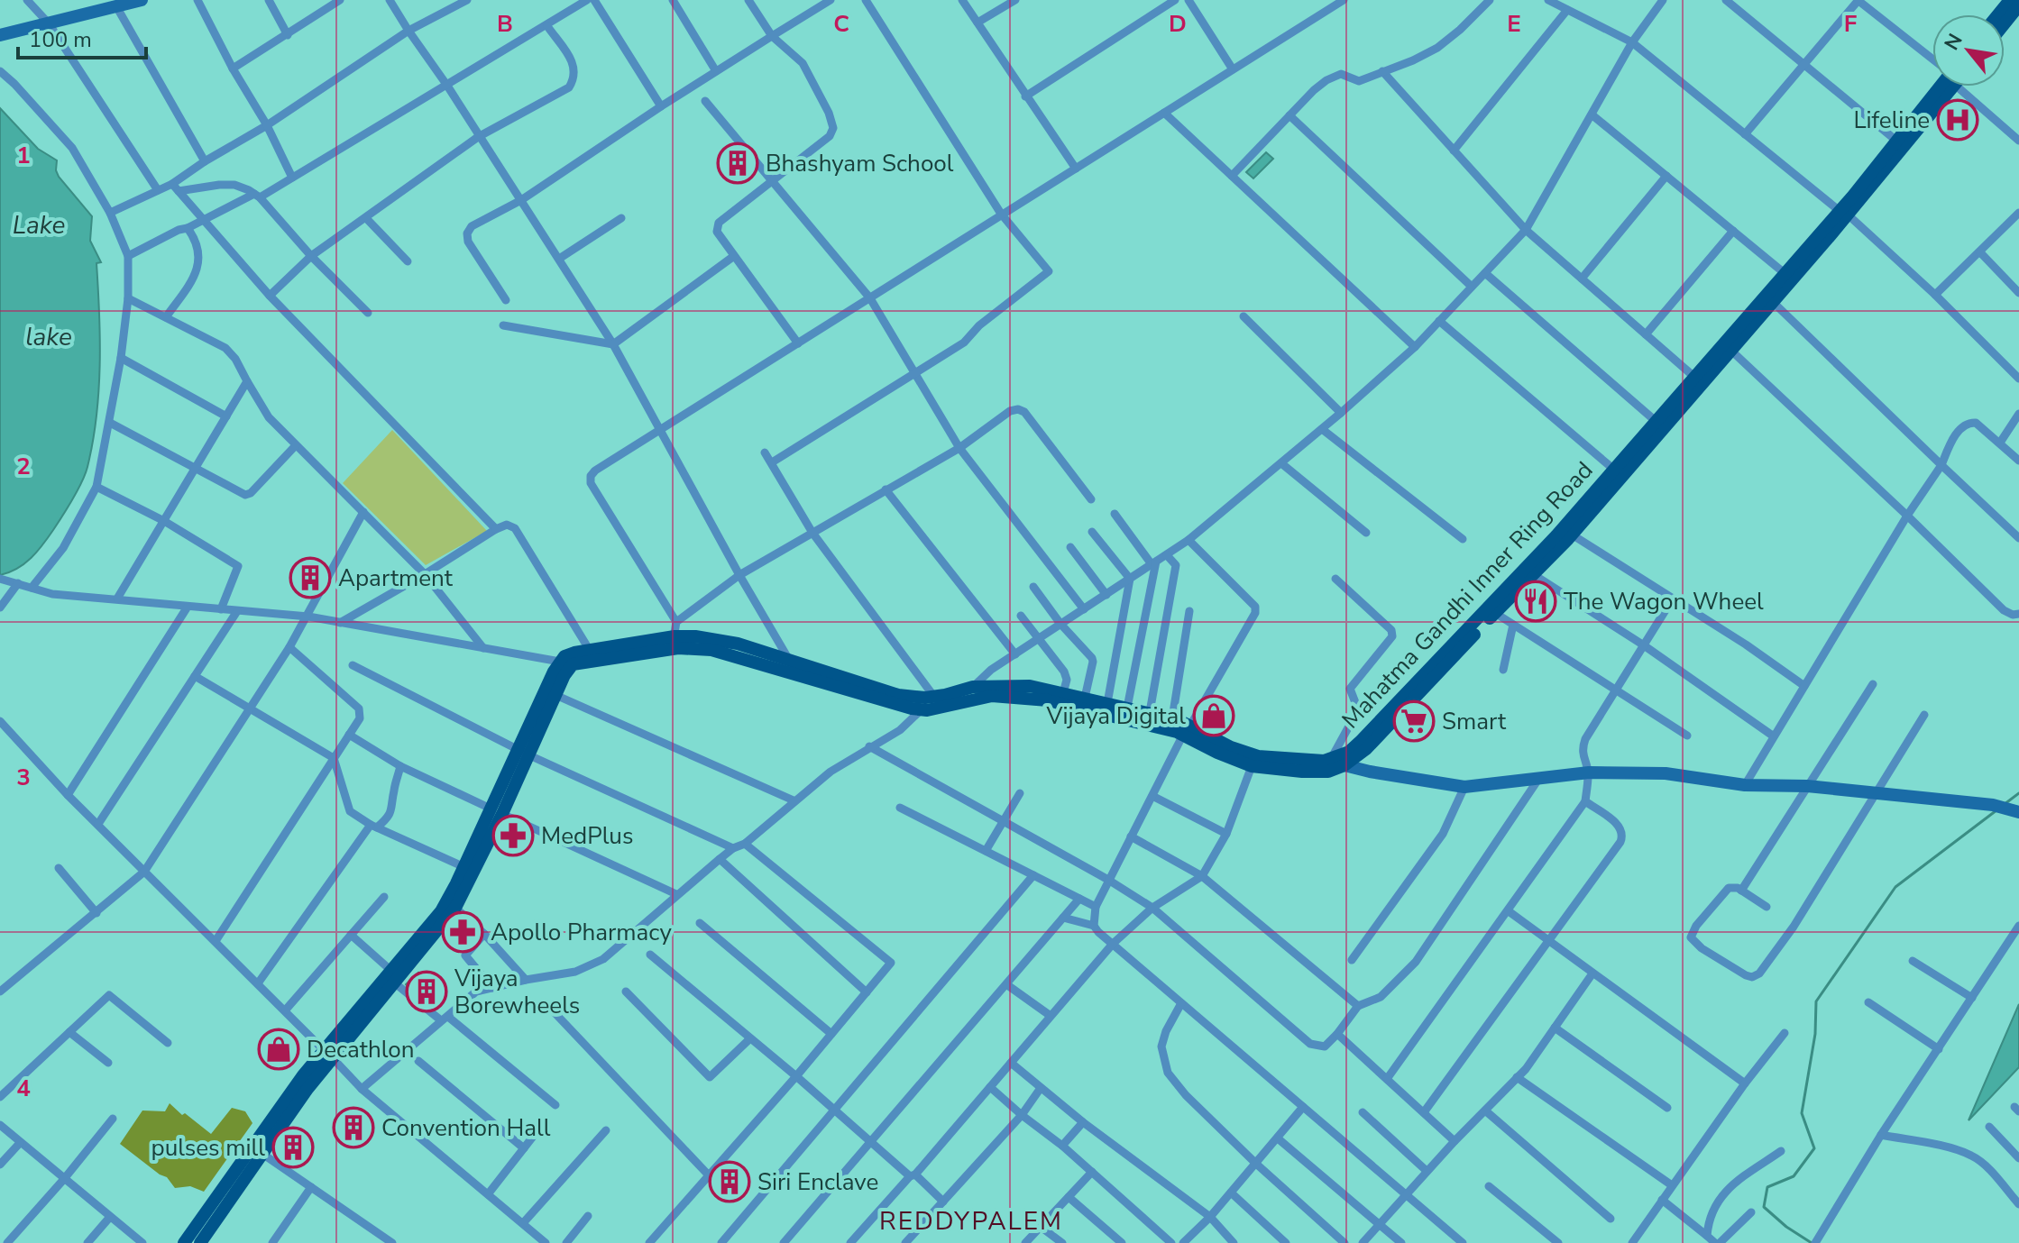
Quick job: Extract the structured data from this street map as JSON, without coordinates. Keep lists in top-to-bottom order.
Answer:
{
  "streets": {
    "main road": ["Mahatma Gandhi Inner Ring Road"]
  },
  "districts": ["REDDYPALEM"],
  "water": ["Lake", "lake"],
  "places": {
    "hospital": ["Lifeline"],
    "building": [
      "Bhashyam School",
      "Apartment",
      "Vijaya Borewheels",
      "Convention Hall",
      "pulses mill",
      "Siri Enclave"
    ],
    "restaurant": ["The Wagon Wheel"],
    "shop": ["Vijaya Digital", "Decathlon"],
    "supermarket": ["Smart"],
    "pharmacy": ["MedPlus", "Apollo Pharmacy"]
  },
  "scale_bar": "100 m",
  "north": "top left",
  "grid": {
    "columns": [
      "B",
      "C",
      "D",
      "E",
      "F"
    ],
    "rows": [
      "1",
      "2",
      "3",
      "4"
    ]
  }
}
